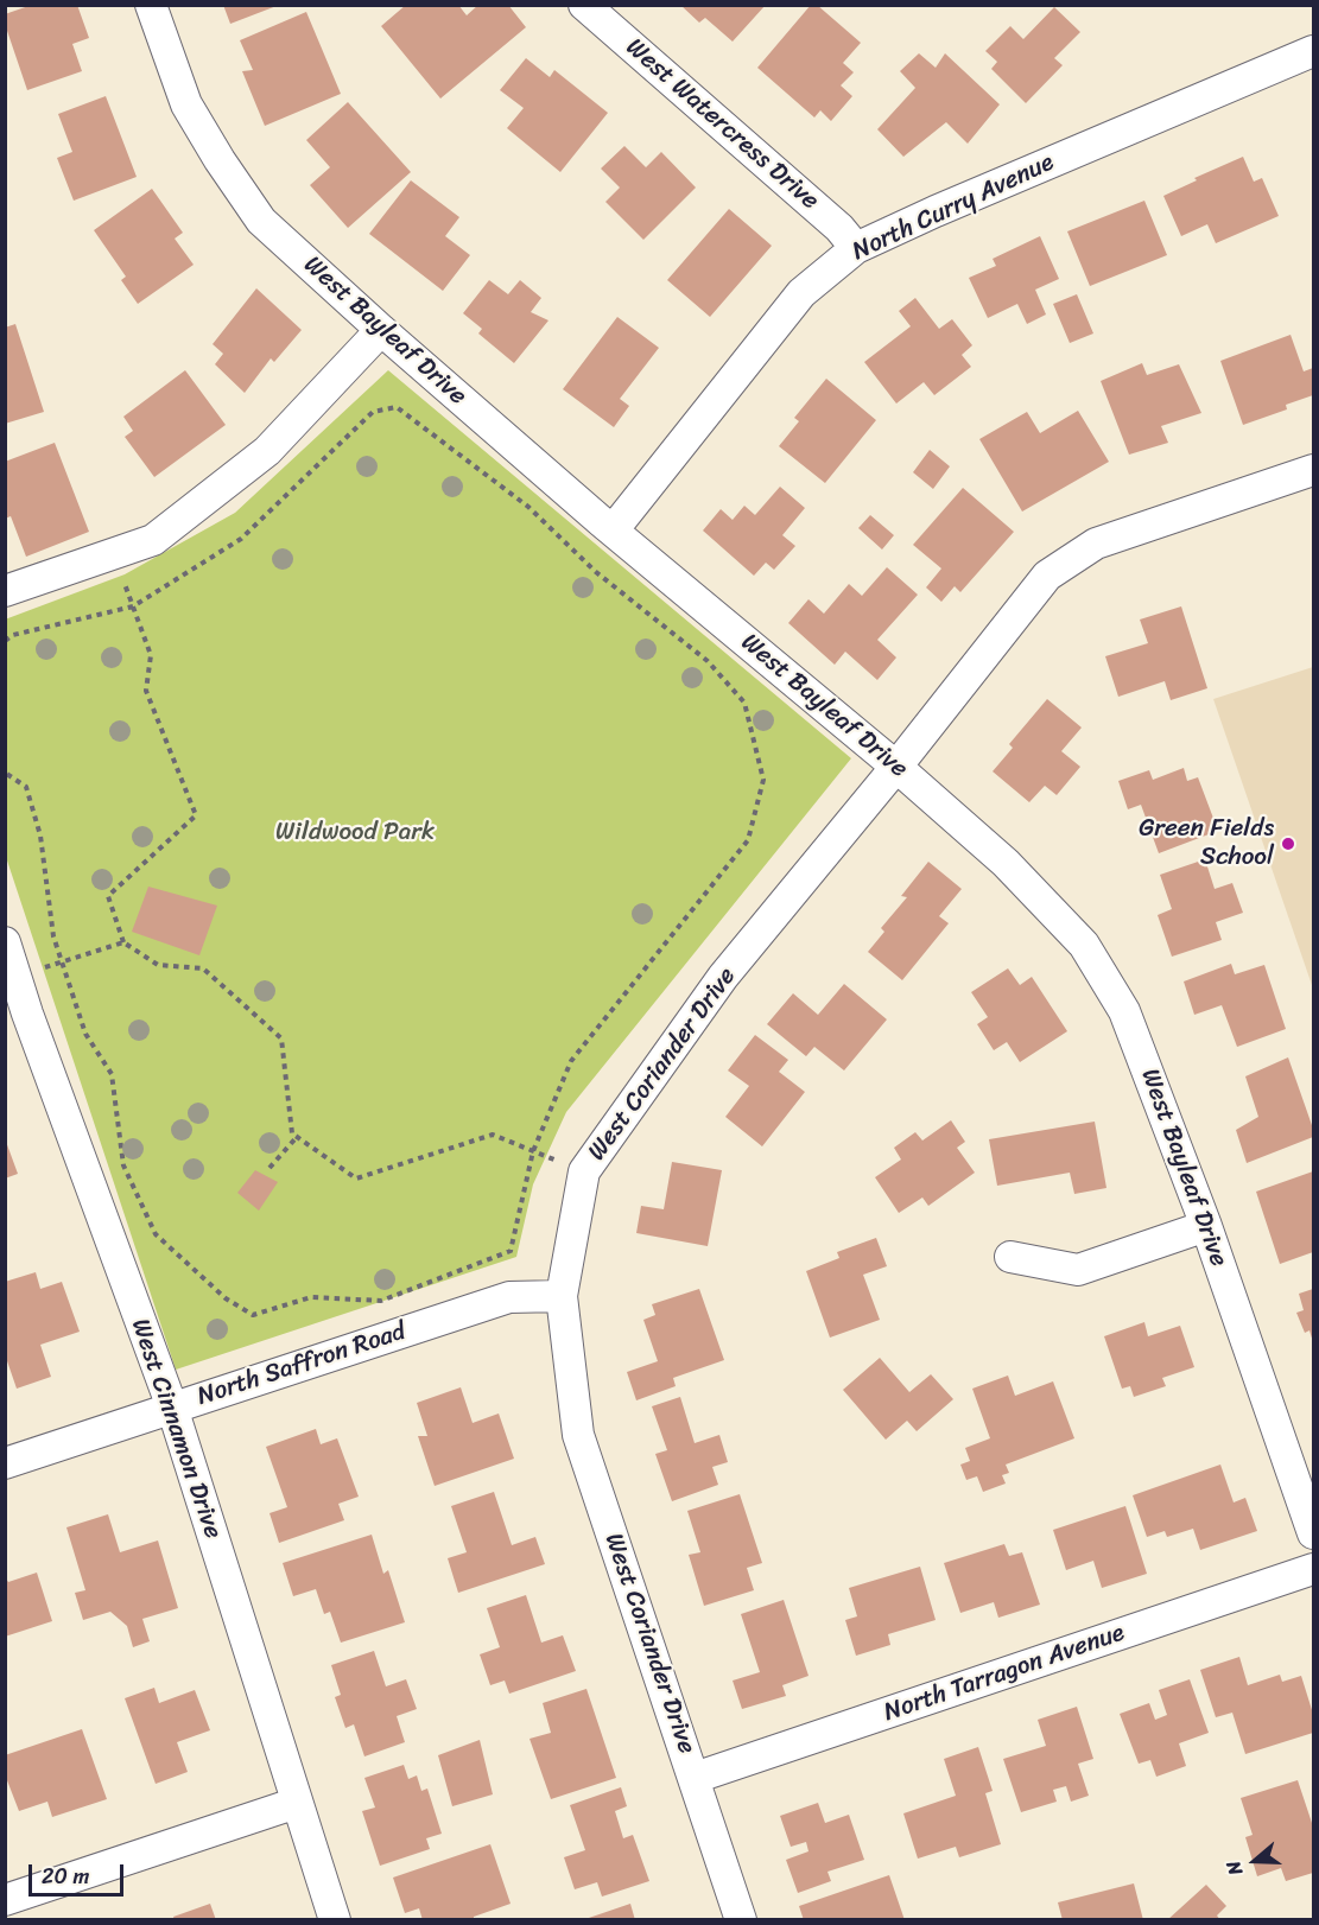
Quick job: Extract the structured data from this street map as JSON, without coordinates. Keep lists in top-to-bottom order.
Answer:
{
  "streets": {
    "street": [
      "West Watercress Drive",
      "North Curry Avenue",
      "West Bayleaf Drive",
      "West Coriander Drive",
      "North Saffron Road",
      "West Cinnamon Drive",
      "North Tarragon Avenue"
    ]
  },
  "crossings": [
    ["West Watercress Drive", "North Curry Avenue"],
    ["North Curry Avenue", "West Bayleaf Drive"],
    ["West Bayleaf Drive", "West Coriander Drive"],
    ["West Coriander Drive", "North Saffron Road"],
    ["West Coriander Drive", "North Tarragon Avenue"],
    ["North Saffron Road", "West Cinnamon Drive"]
  ],
  "parks": ["Wildwood Park"],
  "places": ["Green Fields School"],
  "scale_bar": "20 m",
  "north": "left"
}
